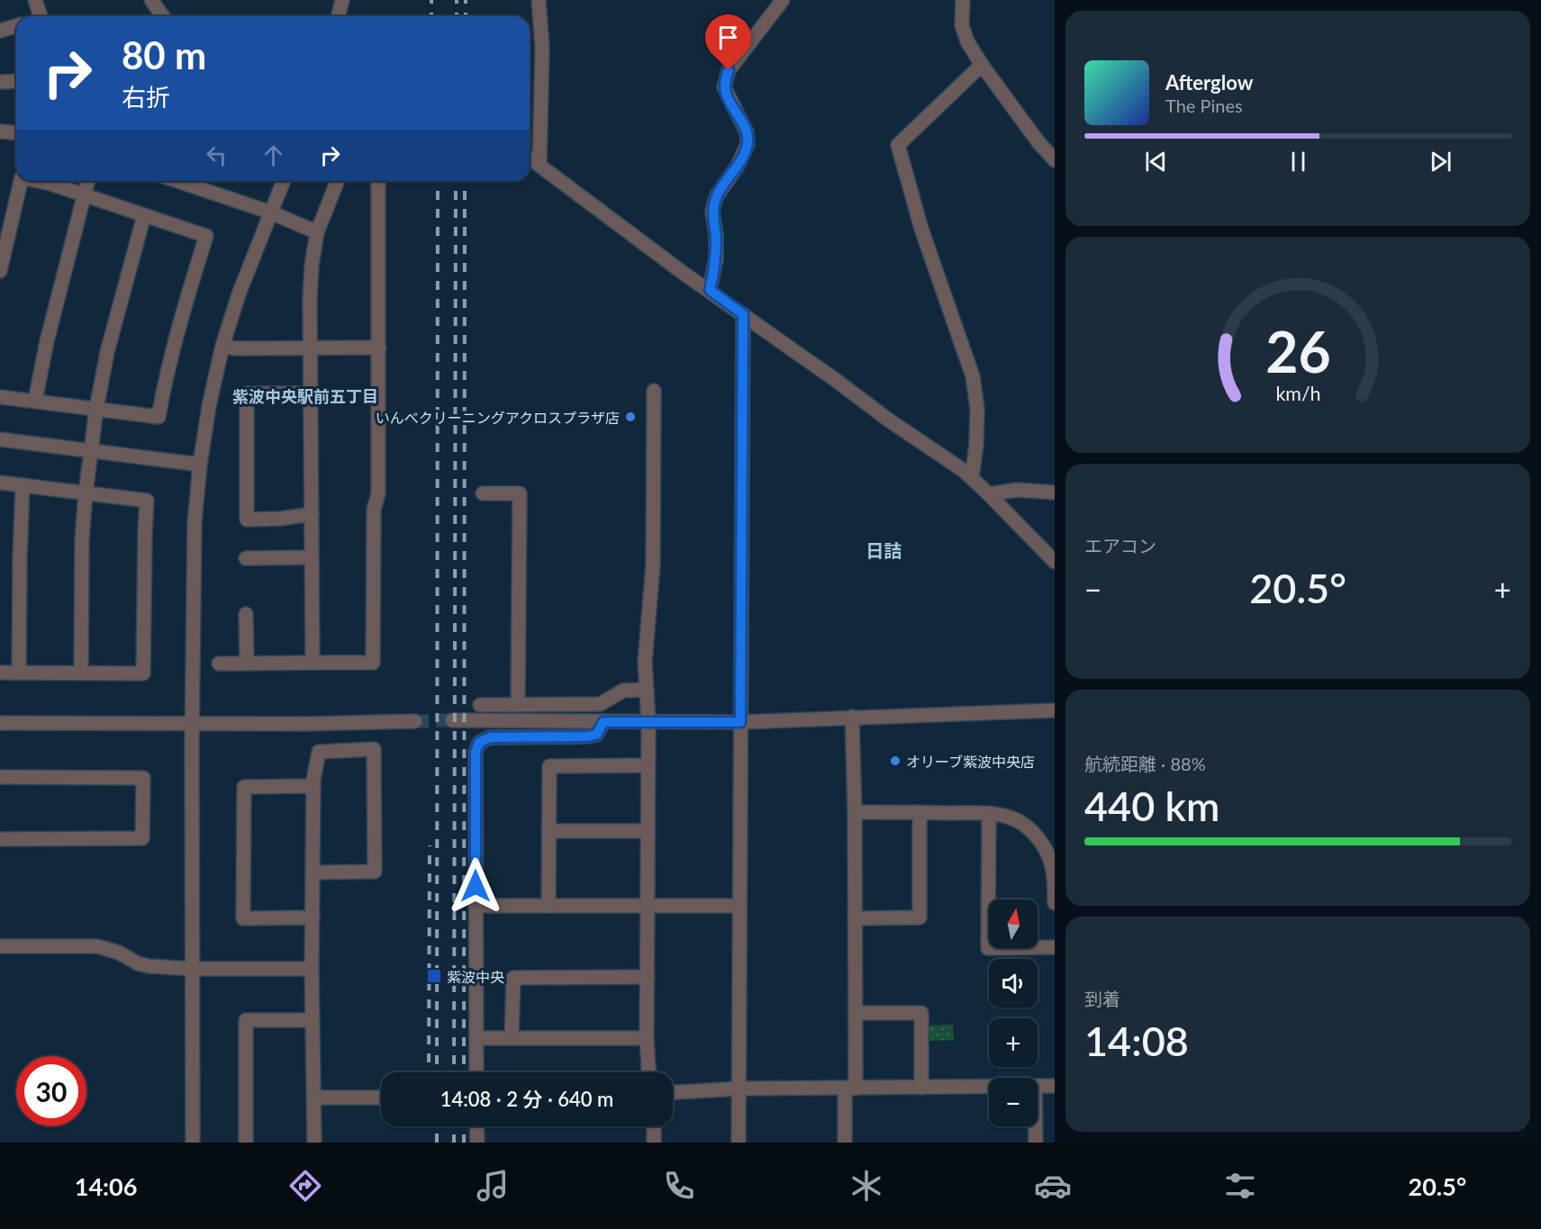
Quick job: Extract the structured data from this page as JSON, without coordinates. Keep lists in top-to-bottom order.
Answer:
{
  "districts": ["紫波中央駅前五丁目", "日詰"],
  "places": {
    "other": ["いんべクリーニングアクロスプラザ店", "オリーブ紫波中央店"],
    "transit": ["紫波中央"]
  },
  "north": "top",
  "page": {
    "turn": ["80 m", "右折"],
    "song": ["Afterglow", "The Pines"],
    "tile": [
      "エアコン",
      ["航続距離 · 88%", "440 km"],
      ["到着", "14:08"]
    ],
    "heat": ["−", "20.5°", "+"],
    "map_buttons": ["+", "−"],
    "limit": "30",
    "trip": "14:08 · 2 分 · 640 m",
    "tabs": ["14:06", "20.5°"],
    "gauge": ["26", "km/h"]
  }
}
